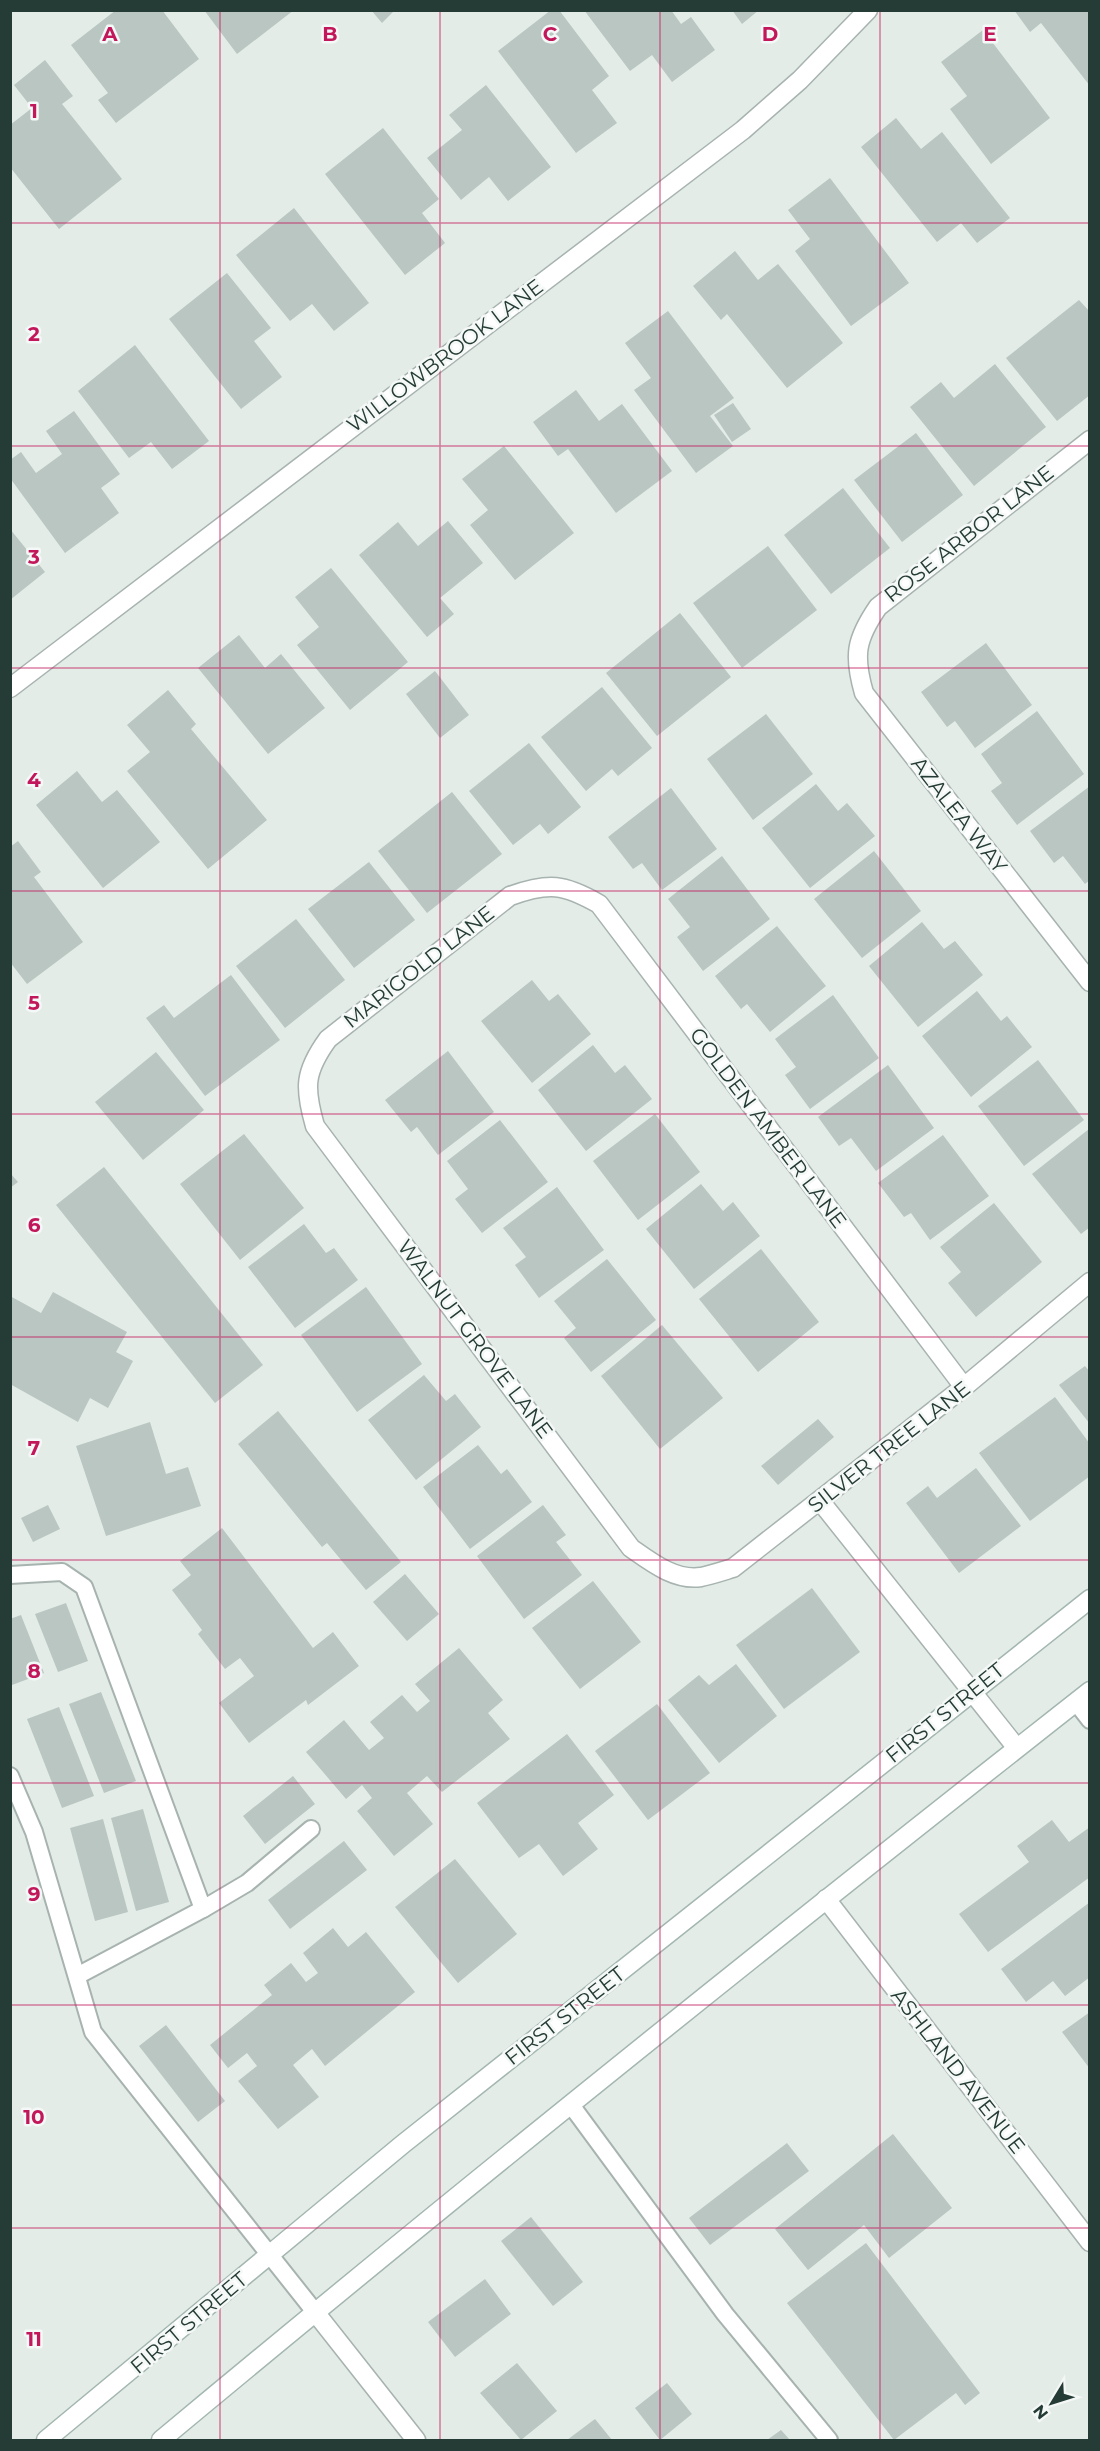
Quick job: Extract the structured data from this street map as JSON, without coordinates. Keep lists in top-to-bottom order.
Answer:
{
  "streets": {
    "street": [
      "WILLOWBROOK LANE",
      "ROSE ARBOR LANE",
      "AZALEA WAY",
      "MARIGOLD LANE",
      "GOLDEN AMBER LANE",
      "WALNUT GROVE LANE",
      "SILVER TREE LANE",
      "FIRST STREET",
      "ASHLAND AVENUE"
    ]
  },
  "crossings": [
    ["ROSE ARBOR LANE", "AZALEA WAY"],
    ["MARIGOLD LANE", "GOLDEN AMBER LANE"],
    ["MARIGOLD LANE", "WALNUT GROVE LANE"],
    ["GOLDEN AMBER LANE", "SILVER TREE LANE"],
    ["WALNUT GROVE LANE", "SILVER TREE LANE"]
  ],
  "north": "bottom left",
  "grid": {
    "columns": [
      "A",
      "B",
      "C",
      "D",
      "E"
    ],
    "rows": [
      "1",
      "2",
      "3",
      "4",
      "5",
      "6",
      "7",
      "8",
      "9",
      "10",
      "11"
    ]
  }
}
